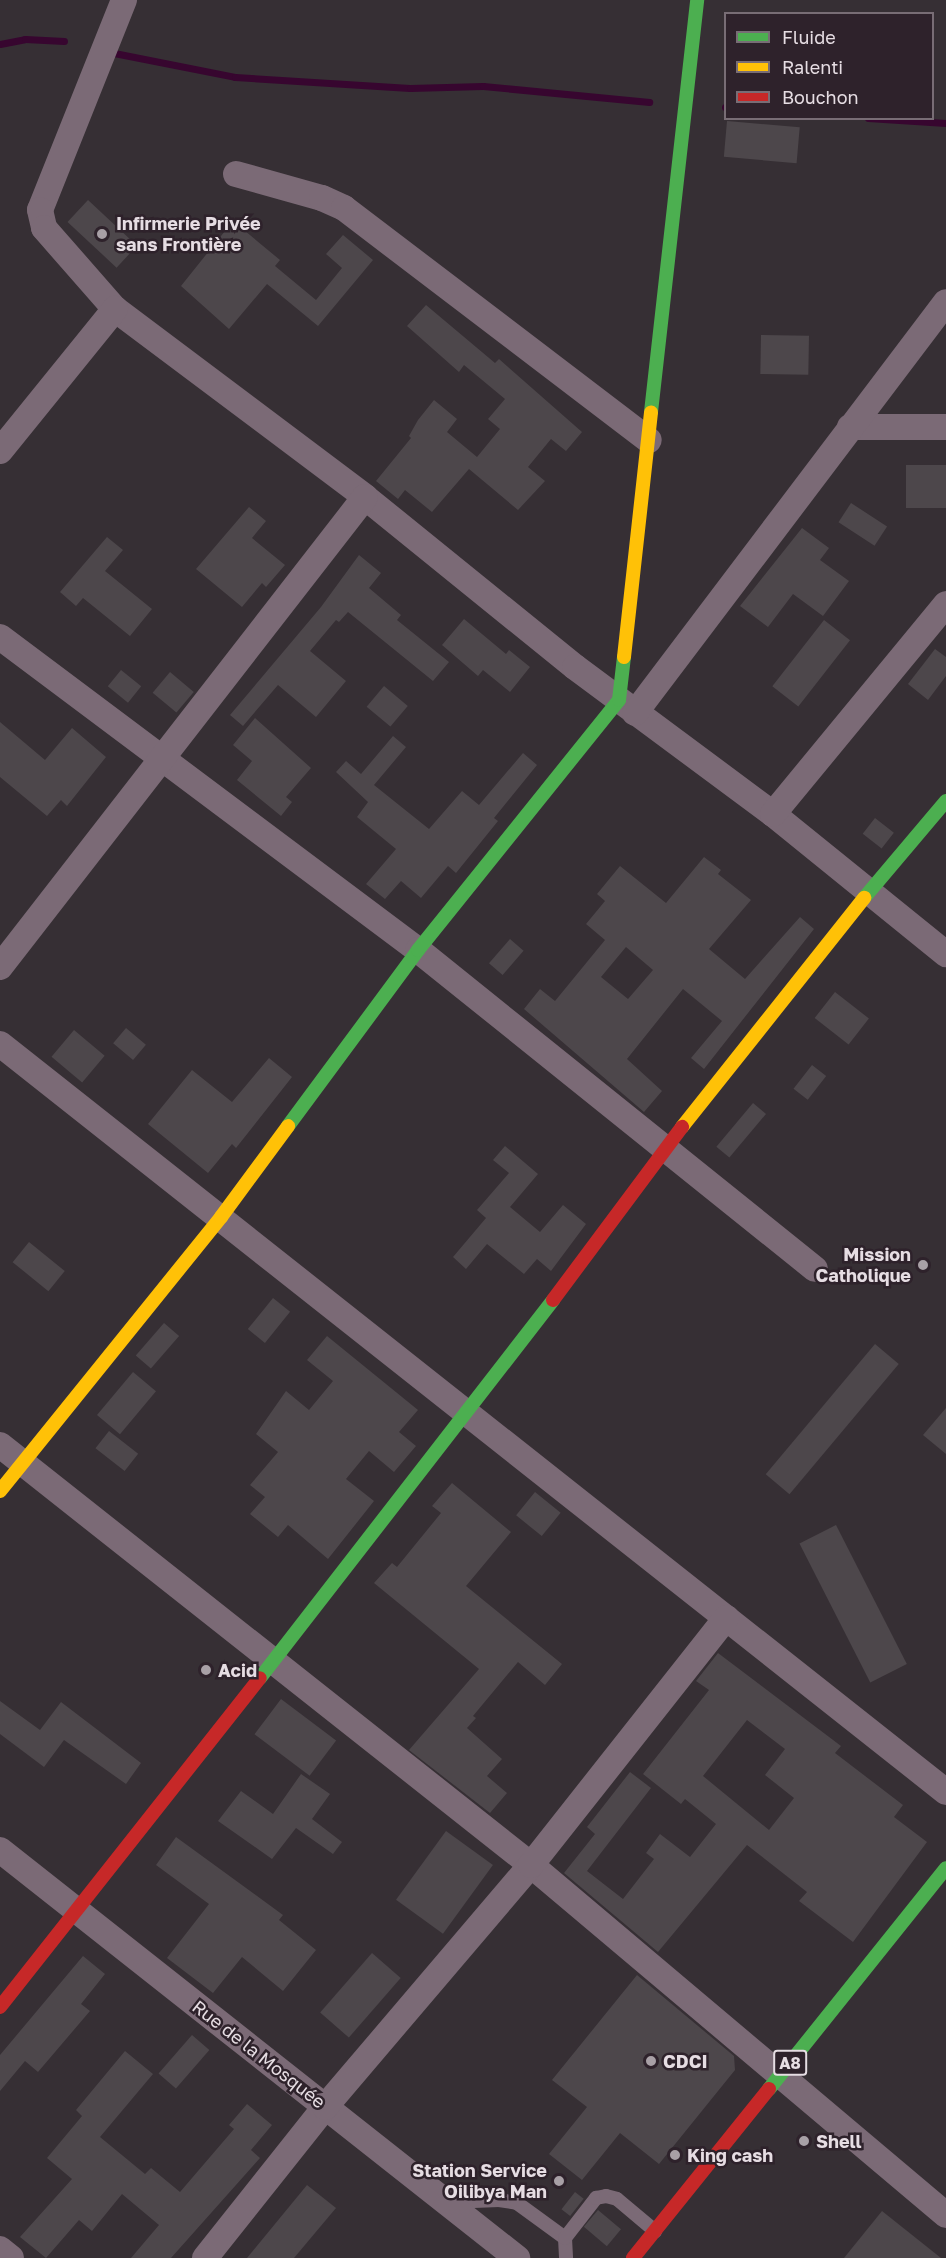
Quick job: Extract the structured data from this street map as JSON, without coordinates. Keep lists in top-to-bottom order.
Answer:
{
  "streets": {
    "street": ["Rue de la Mosquée", "A8"]
  },
  "places": [
    "Infirmerie Privée sans Frontière",
    "Mission Catholique",
    "Acid",
    "CDCI",
    "Shell",
    "King cash",
    "Station Service Oilibya Man"
  ],
  "legend": ["Fluide", "Ralenti", "Bouchon"]
}
